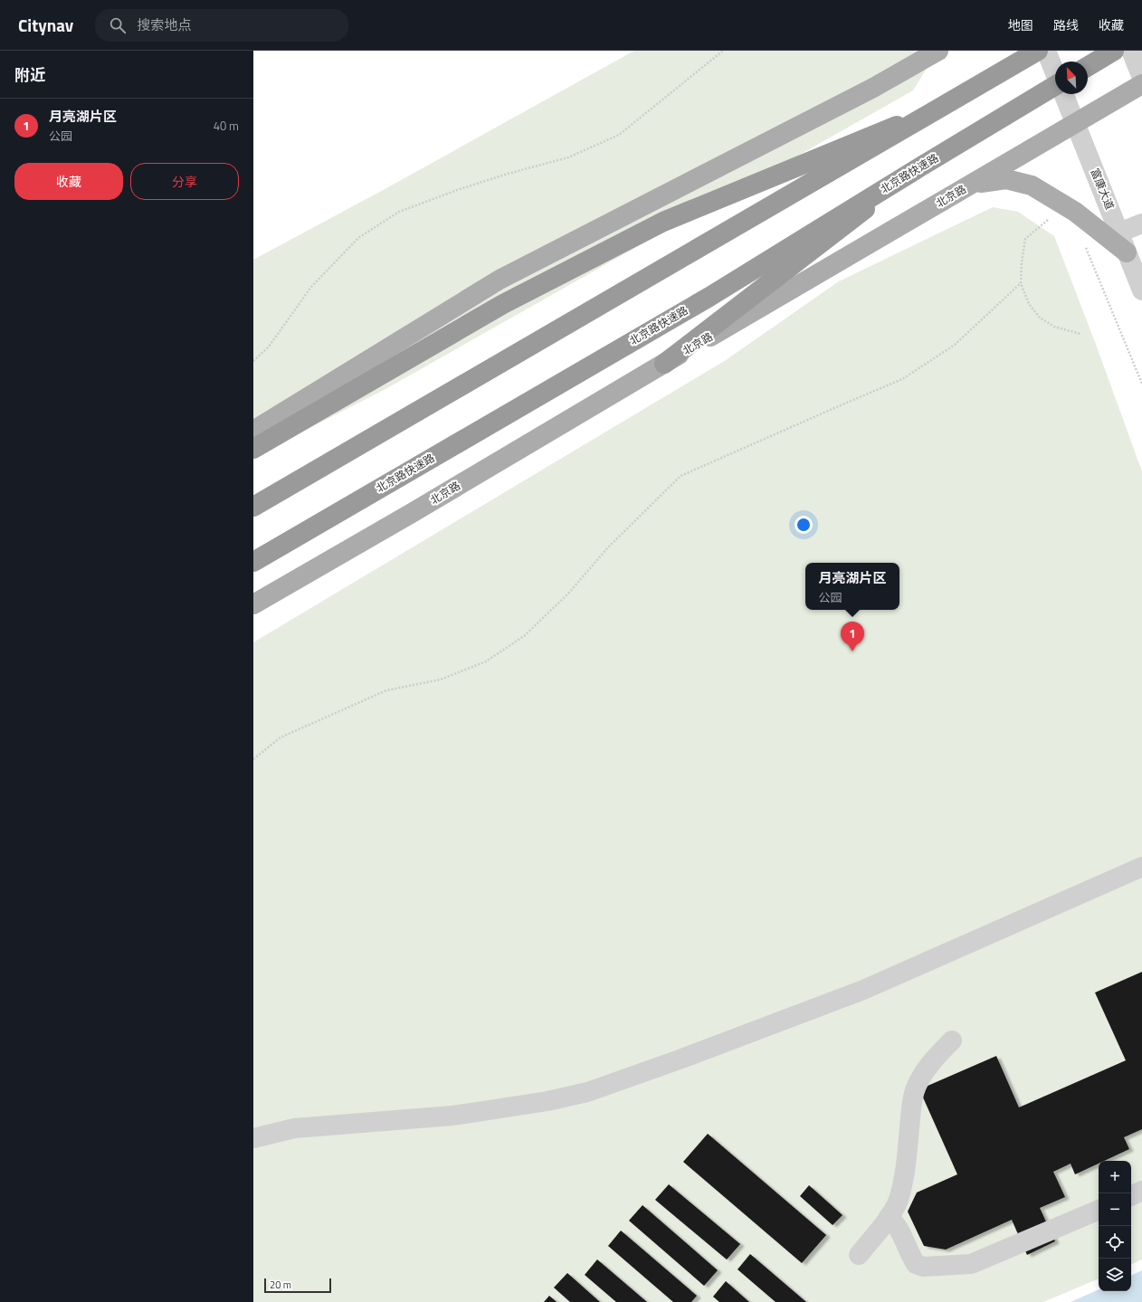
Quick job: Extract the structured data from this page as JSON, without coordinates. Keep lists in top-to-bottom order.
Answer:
{
  "streets": {
    "highway": ["北京路快速路"],
    "main road": ["北京路"],
    "street": ["富康大道"]
  },
  "crossings": [
    ["富康大道", "北京路"]
  ],
  "scale_bar": "20 m",
  "north": "top left",
  "page": {
    "header": "Citynav",
    "search": "搜索地点",
    "nav": ["地图", "路线", "收藏"],
    "heading": "附近",
    "list": [
      {
        "mark": "1",
        "name": "月亮湖片区",
        "note": "公园",
        "value": "40 m"
      }
    ],
    "buttons": ["收藏", "分享"],
    "popup": ["月亮湖片区", "公园"],
    "pins": "1",
    "map_buttons": ["+", "−"],
    "scale": "20 m"
  }
}
